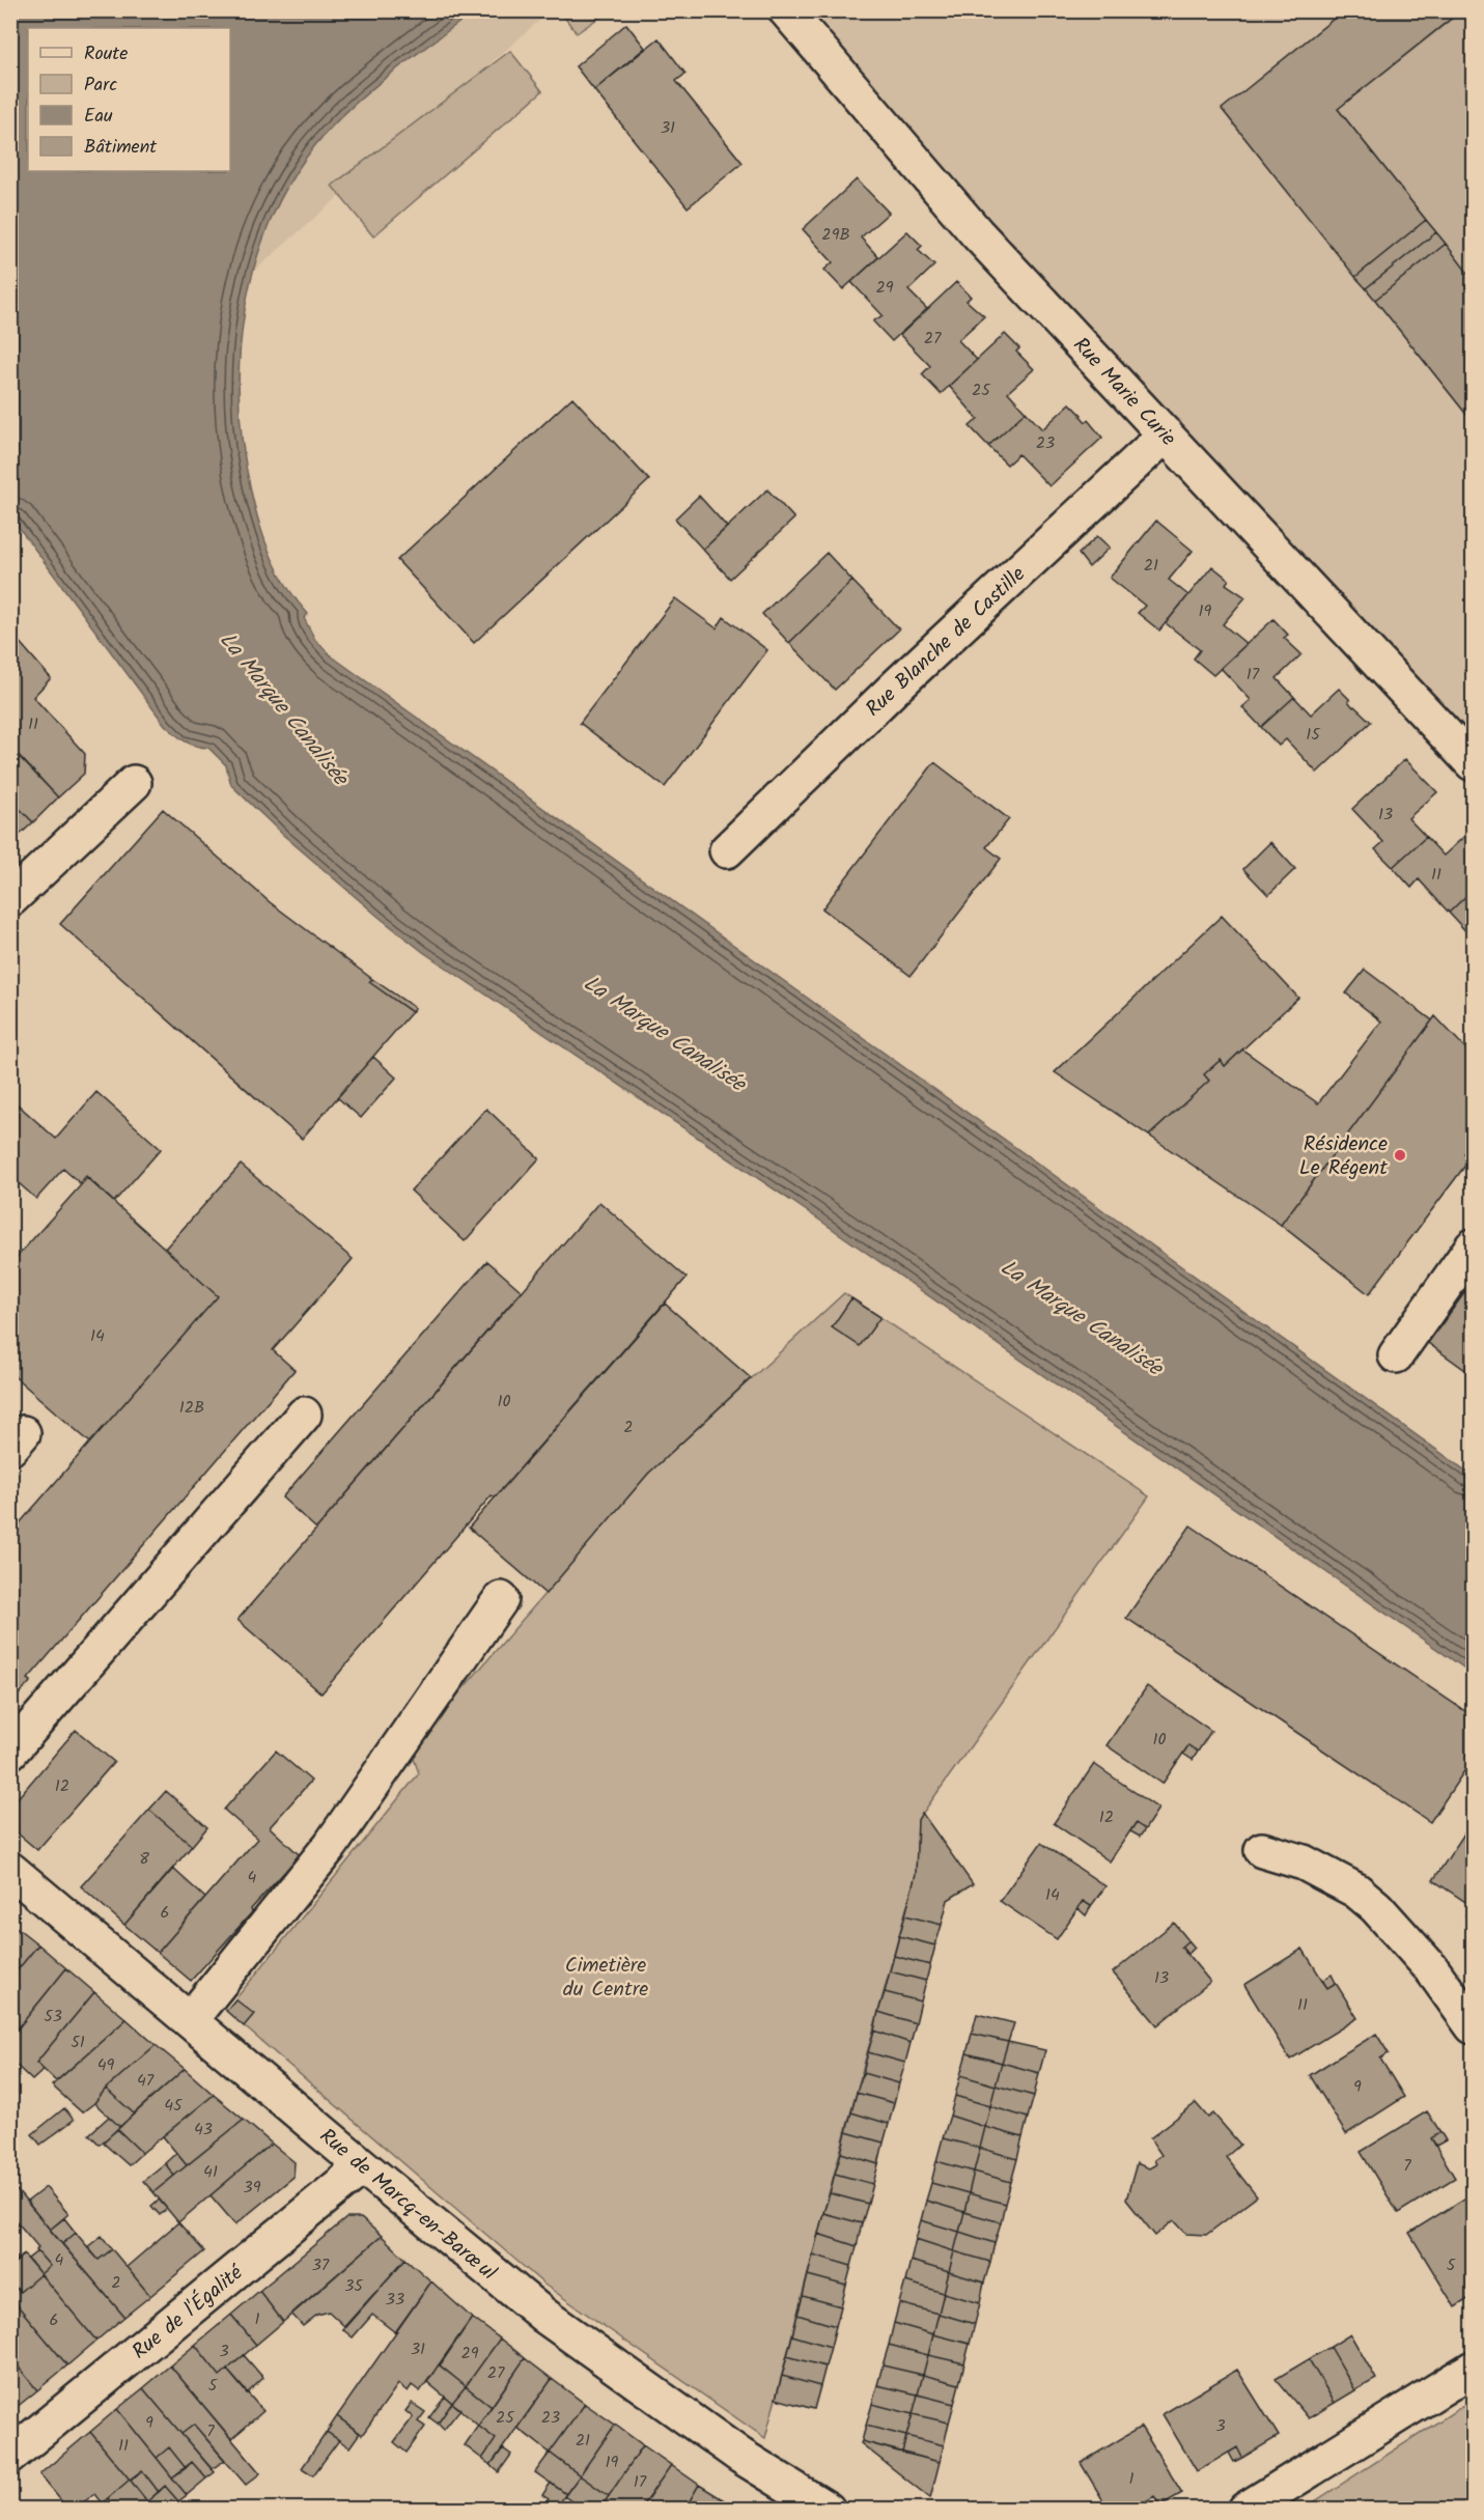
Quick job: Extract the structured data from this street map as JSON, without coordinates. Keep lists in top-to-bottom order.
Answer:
{
  "streets": {
    "street": [
      "Rue Marie Curie",
      "Rue Blanche de Castille",
      "Rue de Marcq-en-Barœul",
      "Rue de l'Égalité"
    ]
  },
  "crossings": [
    ["Rue Marie Curie", "Rue Blanche de Castille"],
    ["Rue de Marcq-en-Barœul", "Rue de l'Égalité"]
  ],
  "water": ["La Marque Canalisée"],
  "parks": ["Cimetière du Centre"],
  "places": ["Résidence Le Régent"],
  "house_numbers": [
    "31",
    "29B",
    "29",
    "27",
    "25",
    "23",
    "21",
    "19",
    "17",
    "11",
    "15",
    "13",
    "11",
    "14",
    "10",
    "12B",
    "2",
    "10",
    "12",
    "12",
    "8",
    "4",
    "14",
    "6",
    "13",
    "11",
    "53",
    "51",
    "49",
    "47",
    "9",
    "45",
    "43",
    "7",
    "41",
    "39",
    "4",
    "37",
    "5",
    "2",
    "35",
    "33",
    "1",
    "6",
    "31",
    "3",
    "29",
    "27",
    "5",
    "25",
    "23",
    "9",
    "3",
    "7",
    "21",
    "11",
    "19",
    "1",
    "17"
  ],
  "legend": [
    "Route",
    "Parc",
    "Eau",
    "Bâtiment"
  ]
}
